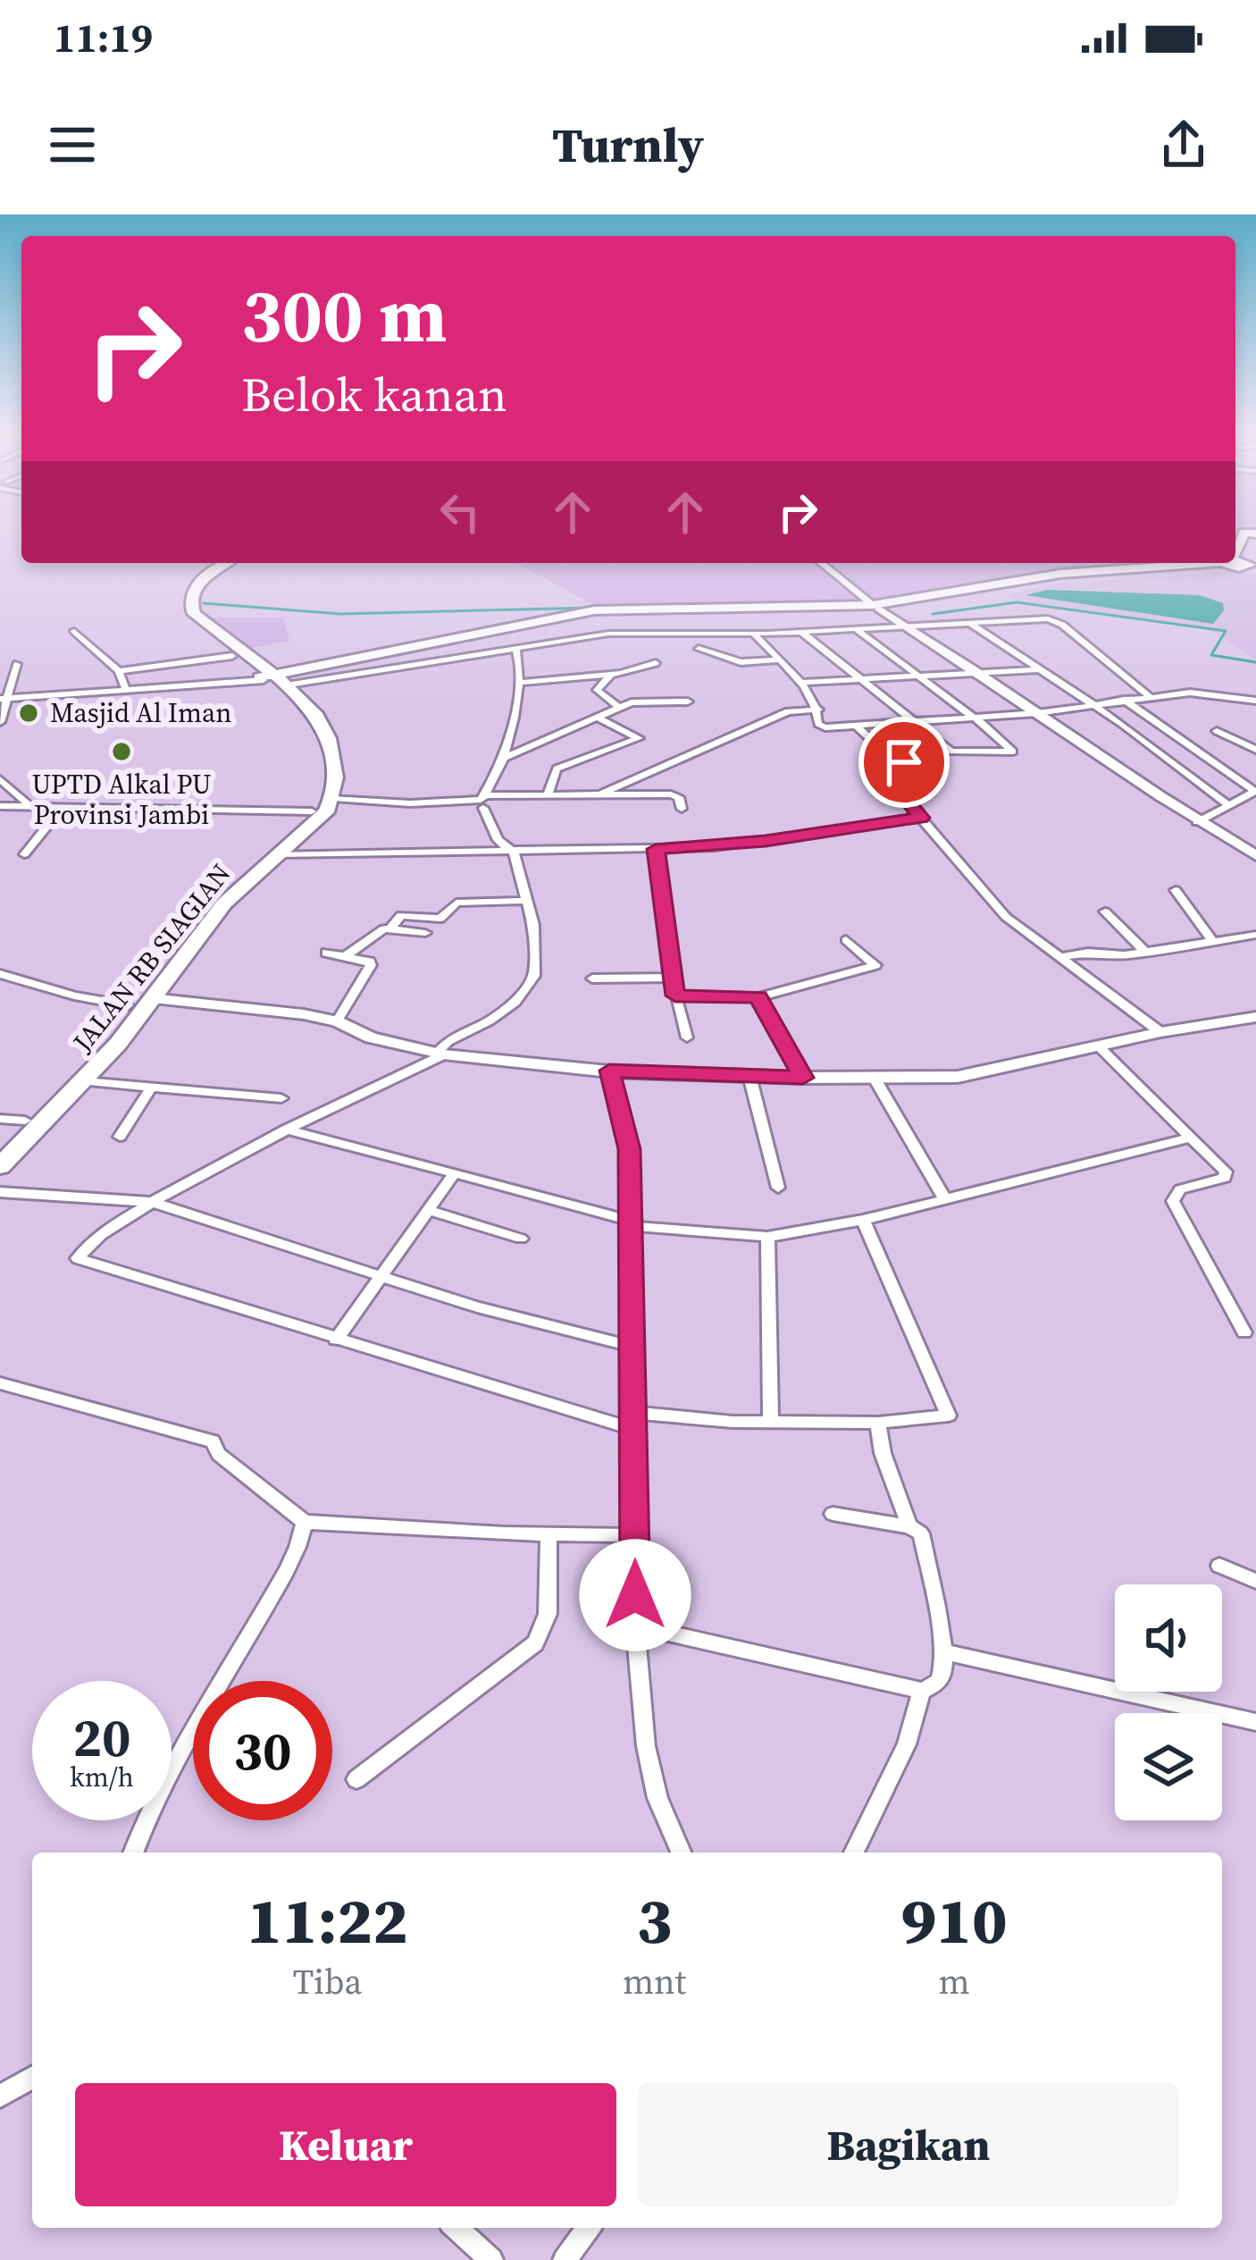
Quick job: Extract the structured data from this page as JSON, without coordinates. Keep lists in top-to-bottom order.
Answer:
{
  "streets": {
    "highway": ["JALAN RB SIAGIAN"]
  },
  "places": ["Masjid Al Iman", "UPTD Alkal PU Provinsi Jambi"],
  "page": {
    "status": "11:19",
    "header": "Turnly",
    "turn": ["300 m", "Belok kanan"],
    "speed": "20 km/h",
    "limit": "30",
    "eta": [
      "11:22",
      "Tiba",
      "3",
      "mnt",
      "910",
      "m"
    ],
    "buttons": ["Keluar", "Bagikan"]
  }
}
